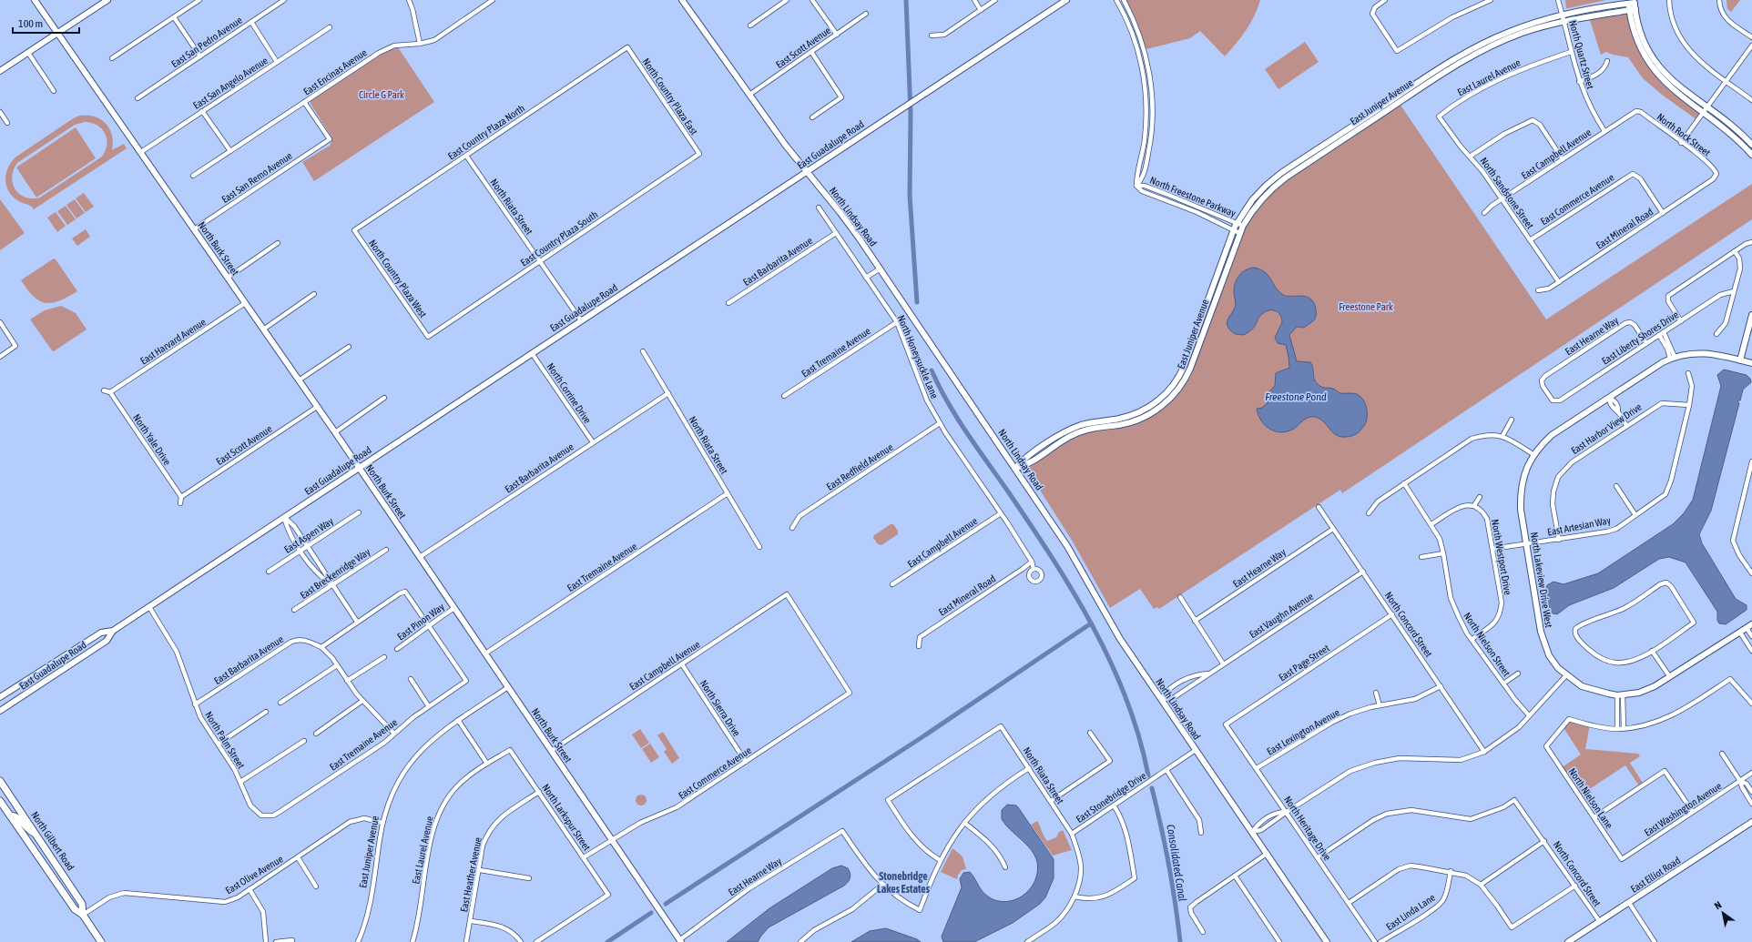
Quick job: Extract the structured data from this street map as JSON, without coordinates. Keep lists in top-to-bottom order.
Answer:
{
  "streets": {
    "main road": ["North Gilbert Road"],
    "street": [
      "East San Pedro Avenue",
      "East Scott Avenue",
      "North Quartz Street",
      "East Encinas Avenue",
      "East Laurel Avenue",
      "East San Angelo Avenue",
      "North Country Plaza East",
      "East Juniper Avenue",
      "East Country Plaza North",
      "North Rock Street",
      "East Guadalupe Road",
      "East Campbell Avenue",
      "East San Remo Avenue",
      "North Sandstone Street",
      "North Freestone Parkway",
      "East Commerce Avenue",
      "North Riata Street",
      "North Lindsay Road",
      "East Mineral Road",
      "East Country Plaza South",
      "North Burk Street",
      "East Barbarita Avenue",
      "North Country Plaza West",
      "East Hearne Way",
      "East Liberty Shores Drive",
      "East Harvard Avenue",
      "East Tremaine Avenue",
      "North Honeysuckle Lane",
      "North Corrine Drive",
      "East Harbor View Drive",
      "North Yale Drive",
      "East Redfield Avenue",
      "East Artesian Way",
      "East Aspen Way",
      "North Westport Drive",
      "East Breckenridge Way",
      "North Lakeview Drive West",
      "East Vaughn Avenue",
      "East Pinon Way",
      "North Concord Street",
      "North Nielson Street",
      "East Page Street",
      "North Sierra Drive",
      "East Lexington Avenue",
      "North Palm Street",
      "East Stonebridge Drive",
      "North Nielson Lane",
      "East Washington Avenue",
      "North Larkspur Street",
      "North Heritage Drive",
      "East Olive Avenue",
      "East Heather Avenue",
      "East Elliot Road",
      "East Linda Lane"
    ]
  },
  "crossings": [
    ["East Scott Avenue", "North Lindsay Road"],
    ["East Scott Avenue", "North Burk Street"],
    ["East Scott Avenue", "North Yale Drive"],
    ["North Quartz Street", "East Laurel Avenue"],
    ["North Quartz Street", "East Juniper Avenue"],
    ["North Quartz Street", "East Campbell Avenue"],
    ["East Encinas Avenue", "East San Remo Avenue"],
    ["East Laurel Avenue", "North Sandstone Street"],
    ["East Laurel Avenue", "North Larkspur Street"],
    ["East San Angelo Avenue", "North Burk Street"],
    ["North Country Plaza East", "East Country Plaza North"],
    ["North Country Plaza East", "East Country Plaza South"],
    ["East Juniper Avenue", "North Freestone Parkway"],
    ["East Juniper Avenue", "North Lindsay Road"],
    ["East Juniper Avenue", "North Burk Street"],
    ["East Juniper Avenue", "East Olive Avenue"],
    ["East Country Plaza North", "North Riata Street"],
    ["East Country Plaza North", "North Country Plaza West"],
    ["North Rock Street", "East Campbell Avenue"],
    ["North Rock Street", "East Mineral Road"],
    ["East Guadalupe Road", "North Riata Street"],
    ["East Guadalupe Road", "North Lindsay Road"],
    ["East Guadalupe Road", "North Burk Street"],
    ["East Guadalupe Road", "North Corrine Drive"],
    ["East Guadalupe Road", "North Palm Street"],
    ["East Campbell Avenue", "North Sandstone Street"],
    ["East Campbell Avenue", "East Commerce Avenue"],
    ["East Campbell Avenue", "North Burk Street"],
    ["East Campbell Avenue", "North Honeysuckle Lane"],
    ["East Campbell Avenue", "North Sierra Drive"],
    ["East San Remo Avenue", "North Burk Street"],
    ["North Sandstone Street", "East Commerce Avenue"],
    ["North Sandstone Street", "East Mineral Road"],
    ["East Commerce Avenue", "East Mineral Road"],
    ["East Commerce Avenue", "North Burk Street"],
    ["East Commerce Avenue", "North Sierra Drive"],
    ["East Commerce Avenue", "North Larkspur Street"],
    ["North Riata Street", "East Country Plaza South"],
    ["North Riata Street", "East Barbarita Avenue"],
    ["North Riata Street", "East Tremaine Avenue"],
    ["North Riata Street", "East Stonebridge Drive"],
    ["North Lindsay Road", "East Vaughn Avenue"],
    ["North Lindsay Road", "East Stonebridge Drive"],
    ["East Mineral Road", "North Honeysuckle Lane"],
    ["East Country Plaza South", "North Country Plaza West"],
    ["North Burk Street", "East Barbarita Avenue"],
    ["North Burk Street", "East Hearne Way"],
    ["North Burk Street", "East Harvard Avenue"],
    ["North Burk Street", "East Tremaine Avenue"],
    ["North Burk Street", "East Pinon Way"],
    ["East Barbarita Avenue", "North Honeysuckle Lane"],
    ["East Barbarita Avenue", "North Corrine Drive"],
    ["East Barbarita Avenue", "North Palm Street"],
    ["East Hearne Way", "East Liberty Shores Drive"],
    ["East Hearne Way", "North Concord Street"],
    ["East Harvard Avenue", "North Yale Drive"],
    ["East Tremaine Avenue", "North Honeysuckle Lane"],
    ["East Tremaine Avenue", "East Pinon Way"],
    ["East Tremaine Avenue", "North Palm Street"],
    ["North Honeysuckle Lane", "East Redfield Avenue"],
    ["East Harbor View Drive", "East Artesian Way"],
    ["East Artesian Way", "North Westport Drive"],
    ["East Artesian Way", "North Lakeview Drive West"],
    ["North Westport Drive", "North Nielson Street"],
    ["East Vaughn Avenue", "North Concord Street"],
    ["North Concord Street", "East Page Street"],
    ["North Concord Street", "East Lexington Avenue"],
    ["North Concord Street", "North Heritage Drive"],
    ["North Concord Street", "East Elliot Road"],
    ["East Page Street", "North Heritage Drive"],
    ["East Lexington Avenue", "North Heritage Drive"],
    ["North Nielson Lane", "East Washington Avenue"],
    ["North Larkspur Street", "East Heather Avenue"],
    ["North Gilbert Road", "East Olive Avenue"]
  ],
  "districts": ["Stonebridge Lakes Estates"],
  "water": ["Freestone Pond", "Consolidated Canal"],
  "parks": ["Circle G Park", "Freestone Park"],
  "scale_bar": "100 m",
  "north": "top left"
}
